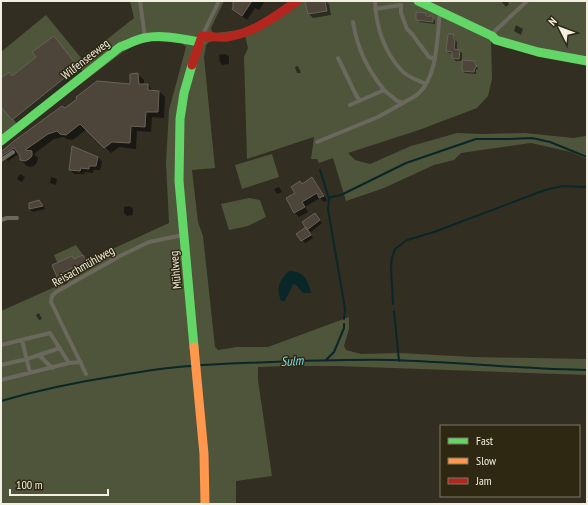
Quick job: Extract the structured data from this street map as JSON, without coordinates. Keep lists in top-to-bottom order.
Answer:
{
  "streets": {
    "street": ["Wilfenseeweg", "Mühlweg"],
    "lane": ["Reisachmühlweg"]
  },
  "crossings": [
    ["Wilfenseeweg", "Mühlweg"],
    ["Reisachmühlweg", "Mühlweg"]
  ],
  "water": ["Sulm"],
  "legend": ["Fast", "Slow", "Jam"],
  "scale_bar": "100 m",
  "north": "top left"
}
